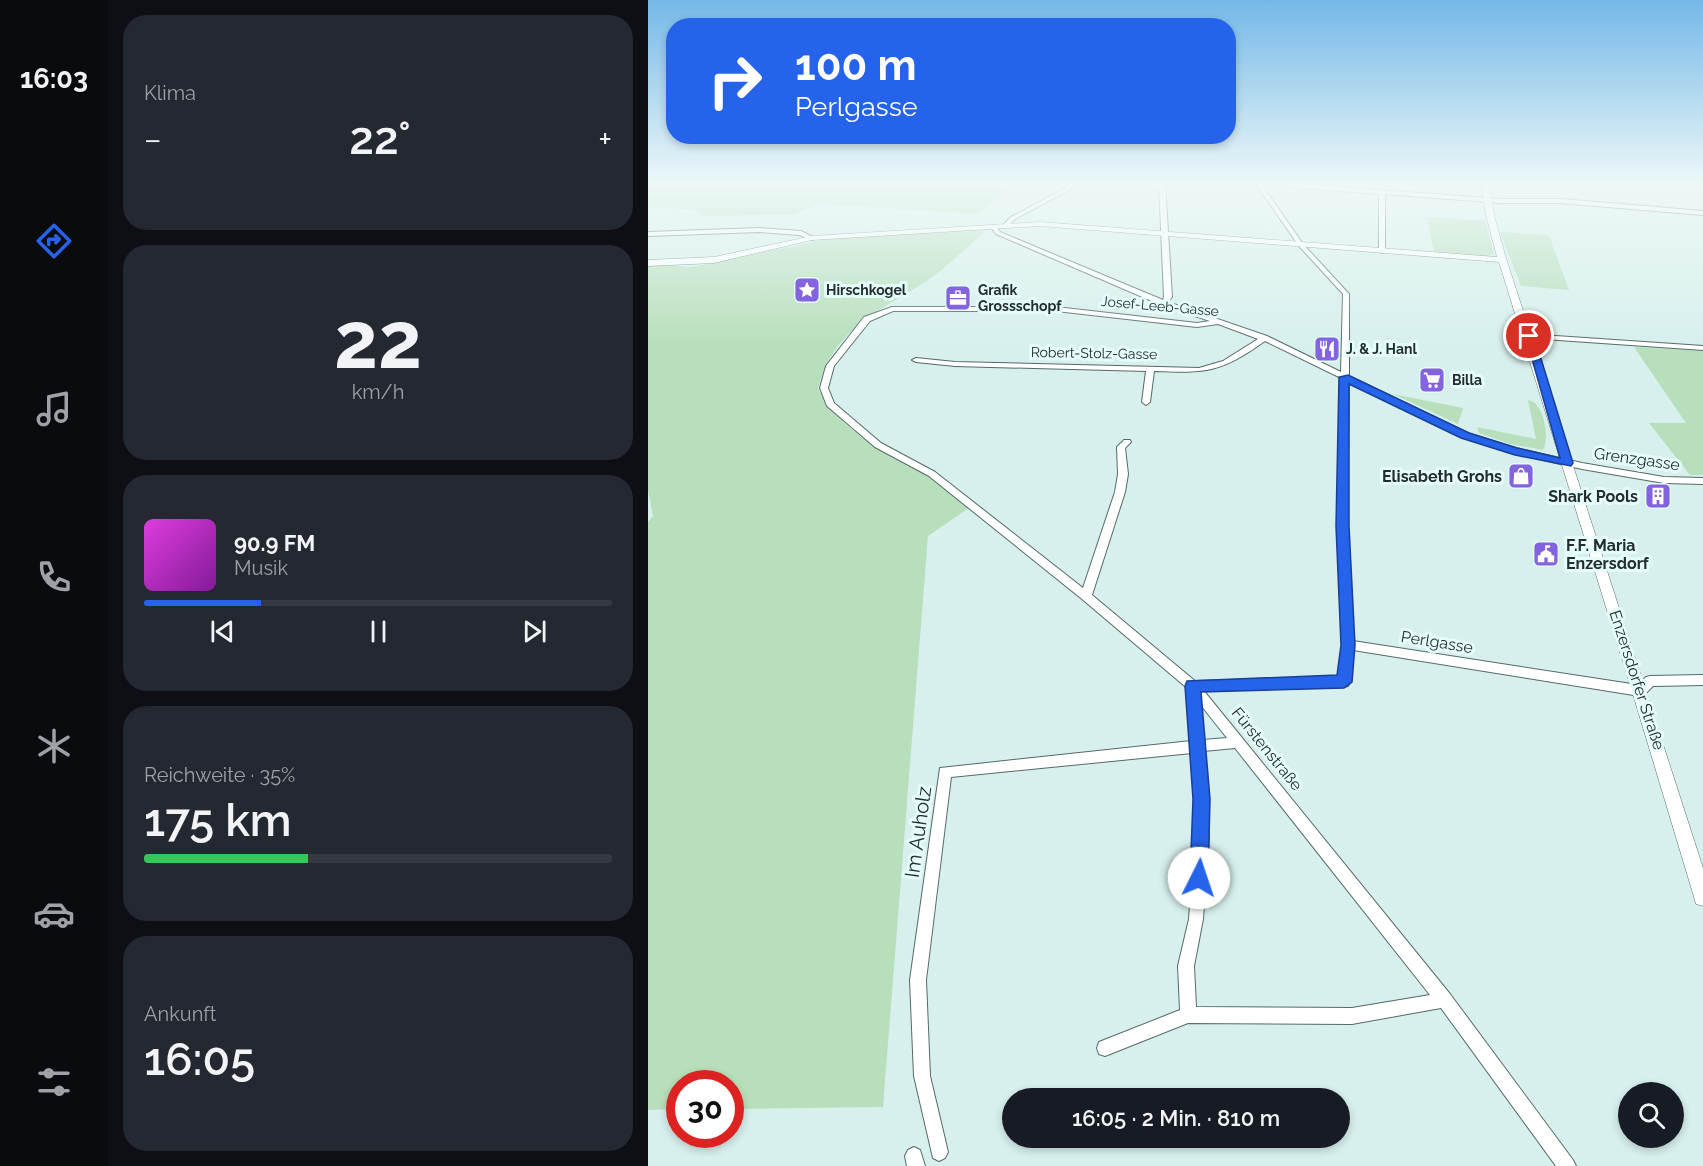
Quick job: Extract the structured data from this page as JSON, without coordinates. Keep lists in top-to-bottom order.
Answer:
{
  "streets": {
    "main road": ["Enzersdorfer Straße"],
    "street": [
      "Josef-Leeb-Gasse",
      "Robert-Stolz-Gasse",
      "Grenzgasse",
      "Perlgasse",
      "Fürstenstraße",
      "Im Auholz"
    ]
  },
  "crossings": [
    ["Josef-Leeb-Gasse", "Robert-Stolz-Gasse"],
    ["Josef-Leeb-Gasse", "Grenzgasse"],
    ["Josef-Leeb-Gasse", "Enzersdorfer Straße"],
    ["Josef-Leeb-Gasse", "Fürstenstraße"],
    ["Grenzgasse", "Enzersdorfer Straße"],
    ["Perlgasse", "Enzersdorfer Straße"],
    ["Fürstenstraße", "Im Auholz"]
  ],
  "places": {
    "place": ["Hirschkogel"],
    "office": ["Grafik Grossschopf"],
    "restaurant": ["J. & J. Hanl"],
    "supermarket": ["Billa"],
    "shop": ["Elisabeth Grohs"],
    "building": ["Shark Pools"],
    "public building": ["F.F. Maria Enzersdorf"]
  },
  "page": {
    "tabs": "16:03",
    "tile": [
      "Klima",
      ["22", "km/h"],
      ["Reichweite · 35%", "175 km"],
      ["Ankunft", "16:05"]
    ],
    "turn": ["100 m", "Perlgasse"],
    "heat": ["−", "22°", "+"],
    "song": ["90.9 FM", "Musik"],
    "limit": "30",
    "trip": "16:05 · 2 Min. · 810 m"
  }
}
